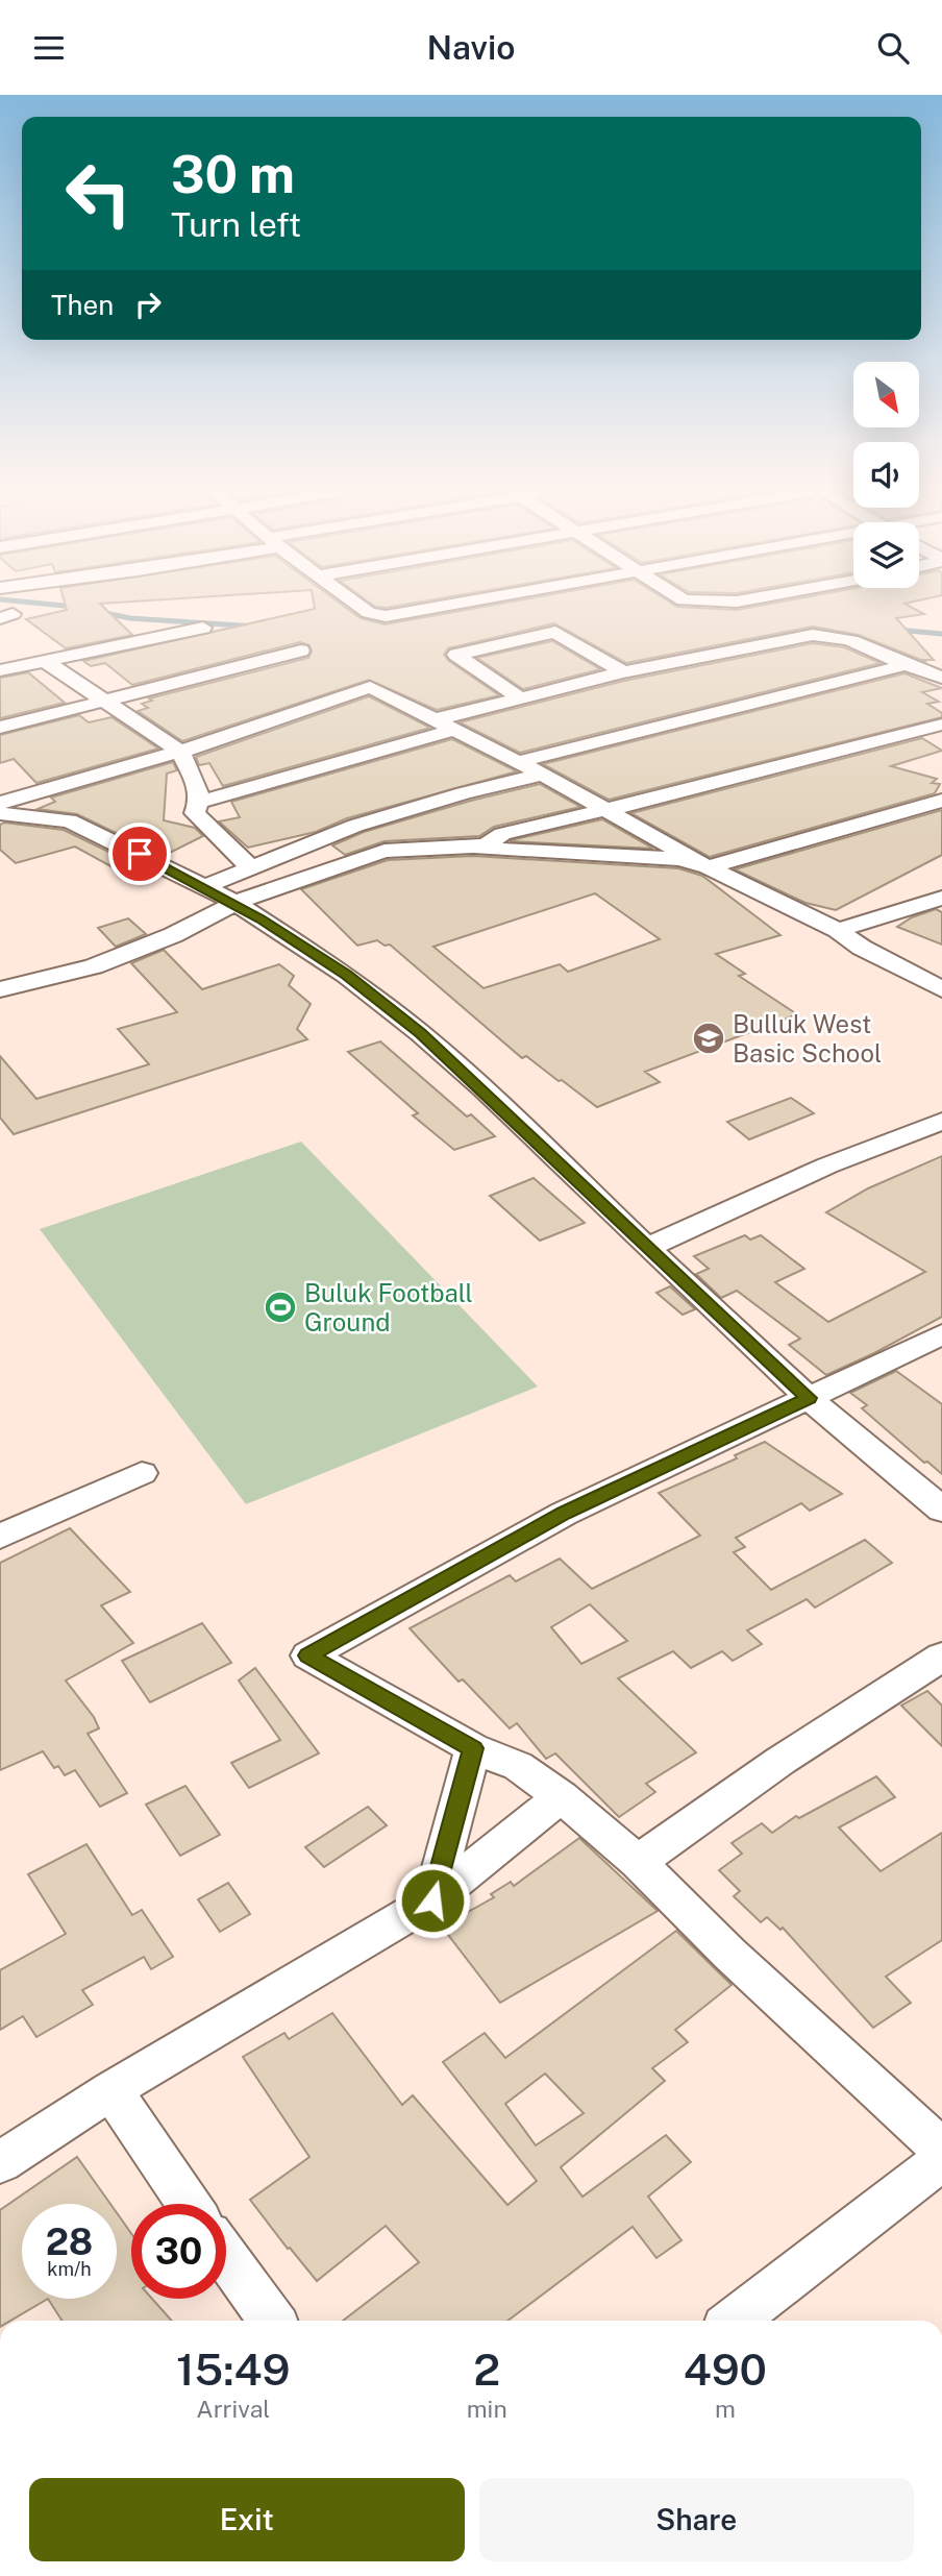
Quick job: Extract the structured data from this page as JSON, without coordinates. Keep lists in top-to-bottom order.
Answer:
{
  "places": {
    "school or university": ["Bulluk West Basic School"],
    "sports": ["Buluk Football Ground"]
  },
  "north": "bottom right",
  "page": {
    "header": "Navio",
    "turn": ["30 m", "Turn left"],
    "then": "Then",
    "speed": "28 km/h",
    "limit": "30",
    "eta": [
      "15:49",
      "Arrival",
      "2",
      "min",
      "490",
      "m"
    ],
    "buttons": ["Exit", "Share"]
  }
}
